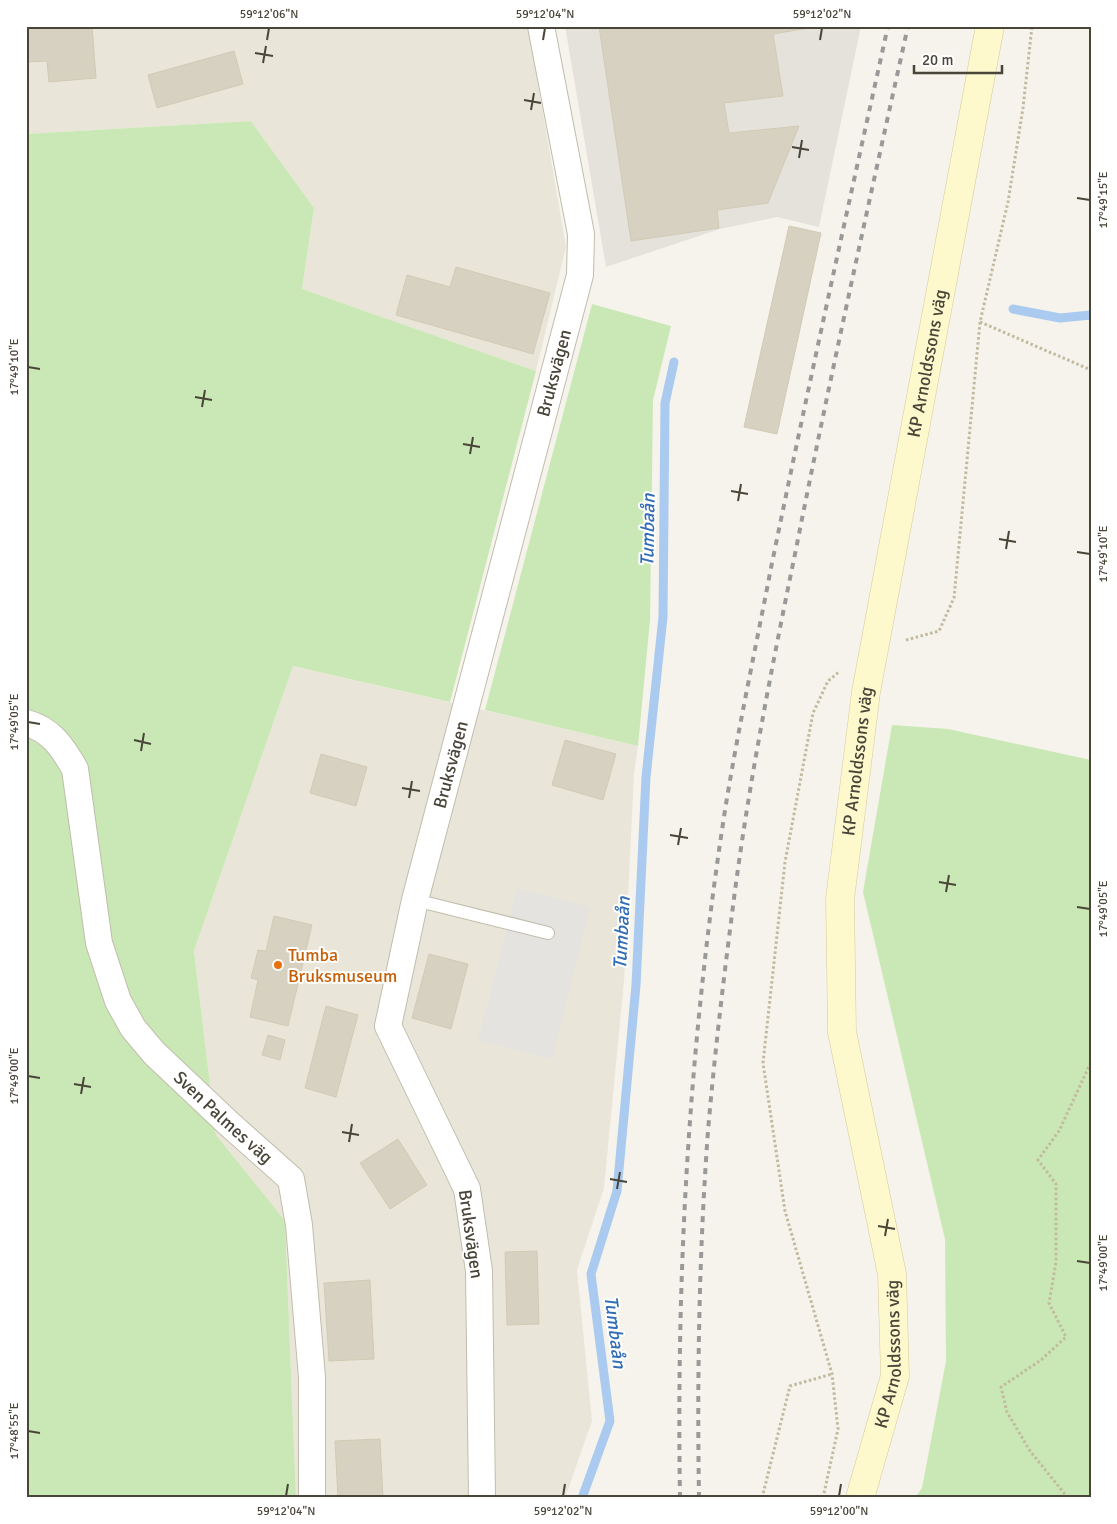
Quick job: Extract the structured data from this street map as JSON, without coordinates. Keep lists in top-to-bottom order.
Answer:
{
  "streets": {
    "main road": ["KP Arnoldssons väg"],
    "street": ["Bruksvägen", "Sven Palmes väg"]
  },
  "water": ["Tumbaån"],
  "places": ["Tumba Bruksmuseum"],
  "scale_bar": "20 m",
  "coordinates": [
    "59°12'06\"N",
    "59°12'04\"N",
    "59°12'02\"N",
    "17°49'15\"E",
    "17°49'10\"E",
    "17°49'05\"E",
    "17°49'00\"E",
    "17°48'55\"E",
    "59°12'00\"N"
  ]
}
